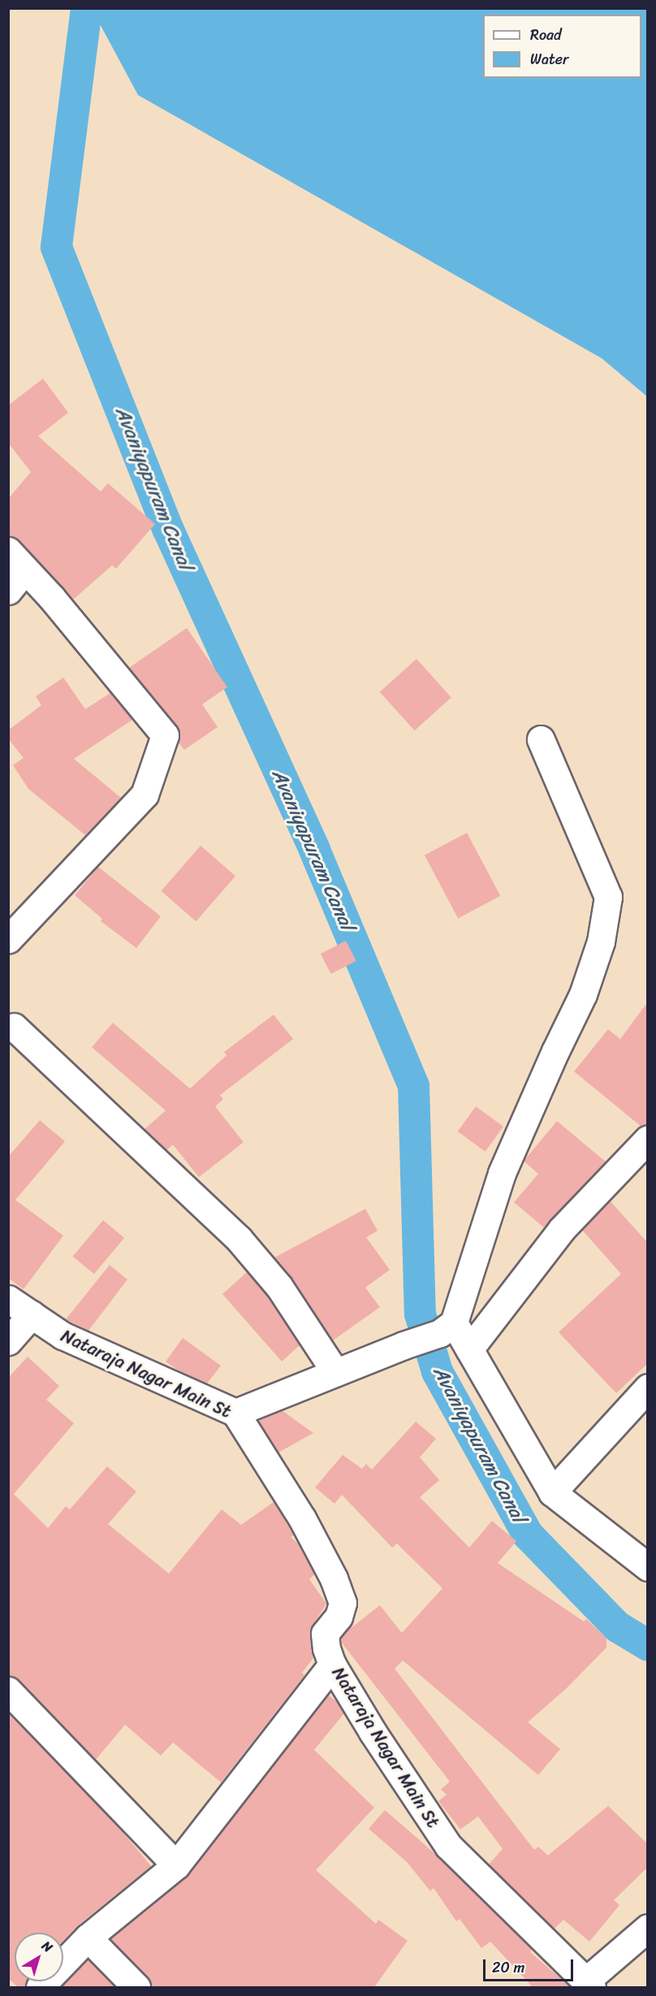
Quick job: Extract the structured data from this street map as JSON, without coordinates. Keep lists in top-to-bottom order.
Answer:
{
  "streets": {
    "street": ["Nataraja Nagar Main St"]
  },
  "water": ["Avaniyapuram Canal"],
  "legend": ["Road", "Water"],
  "scale_bar": "20 m",
  "north": "top right"
}
